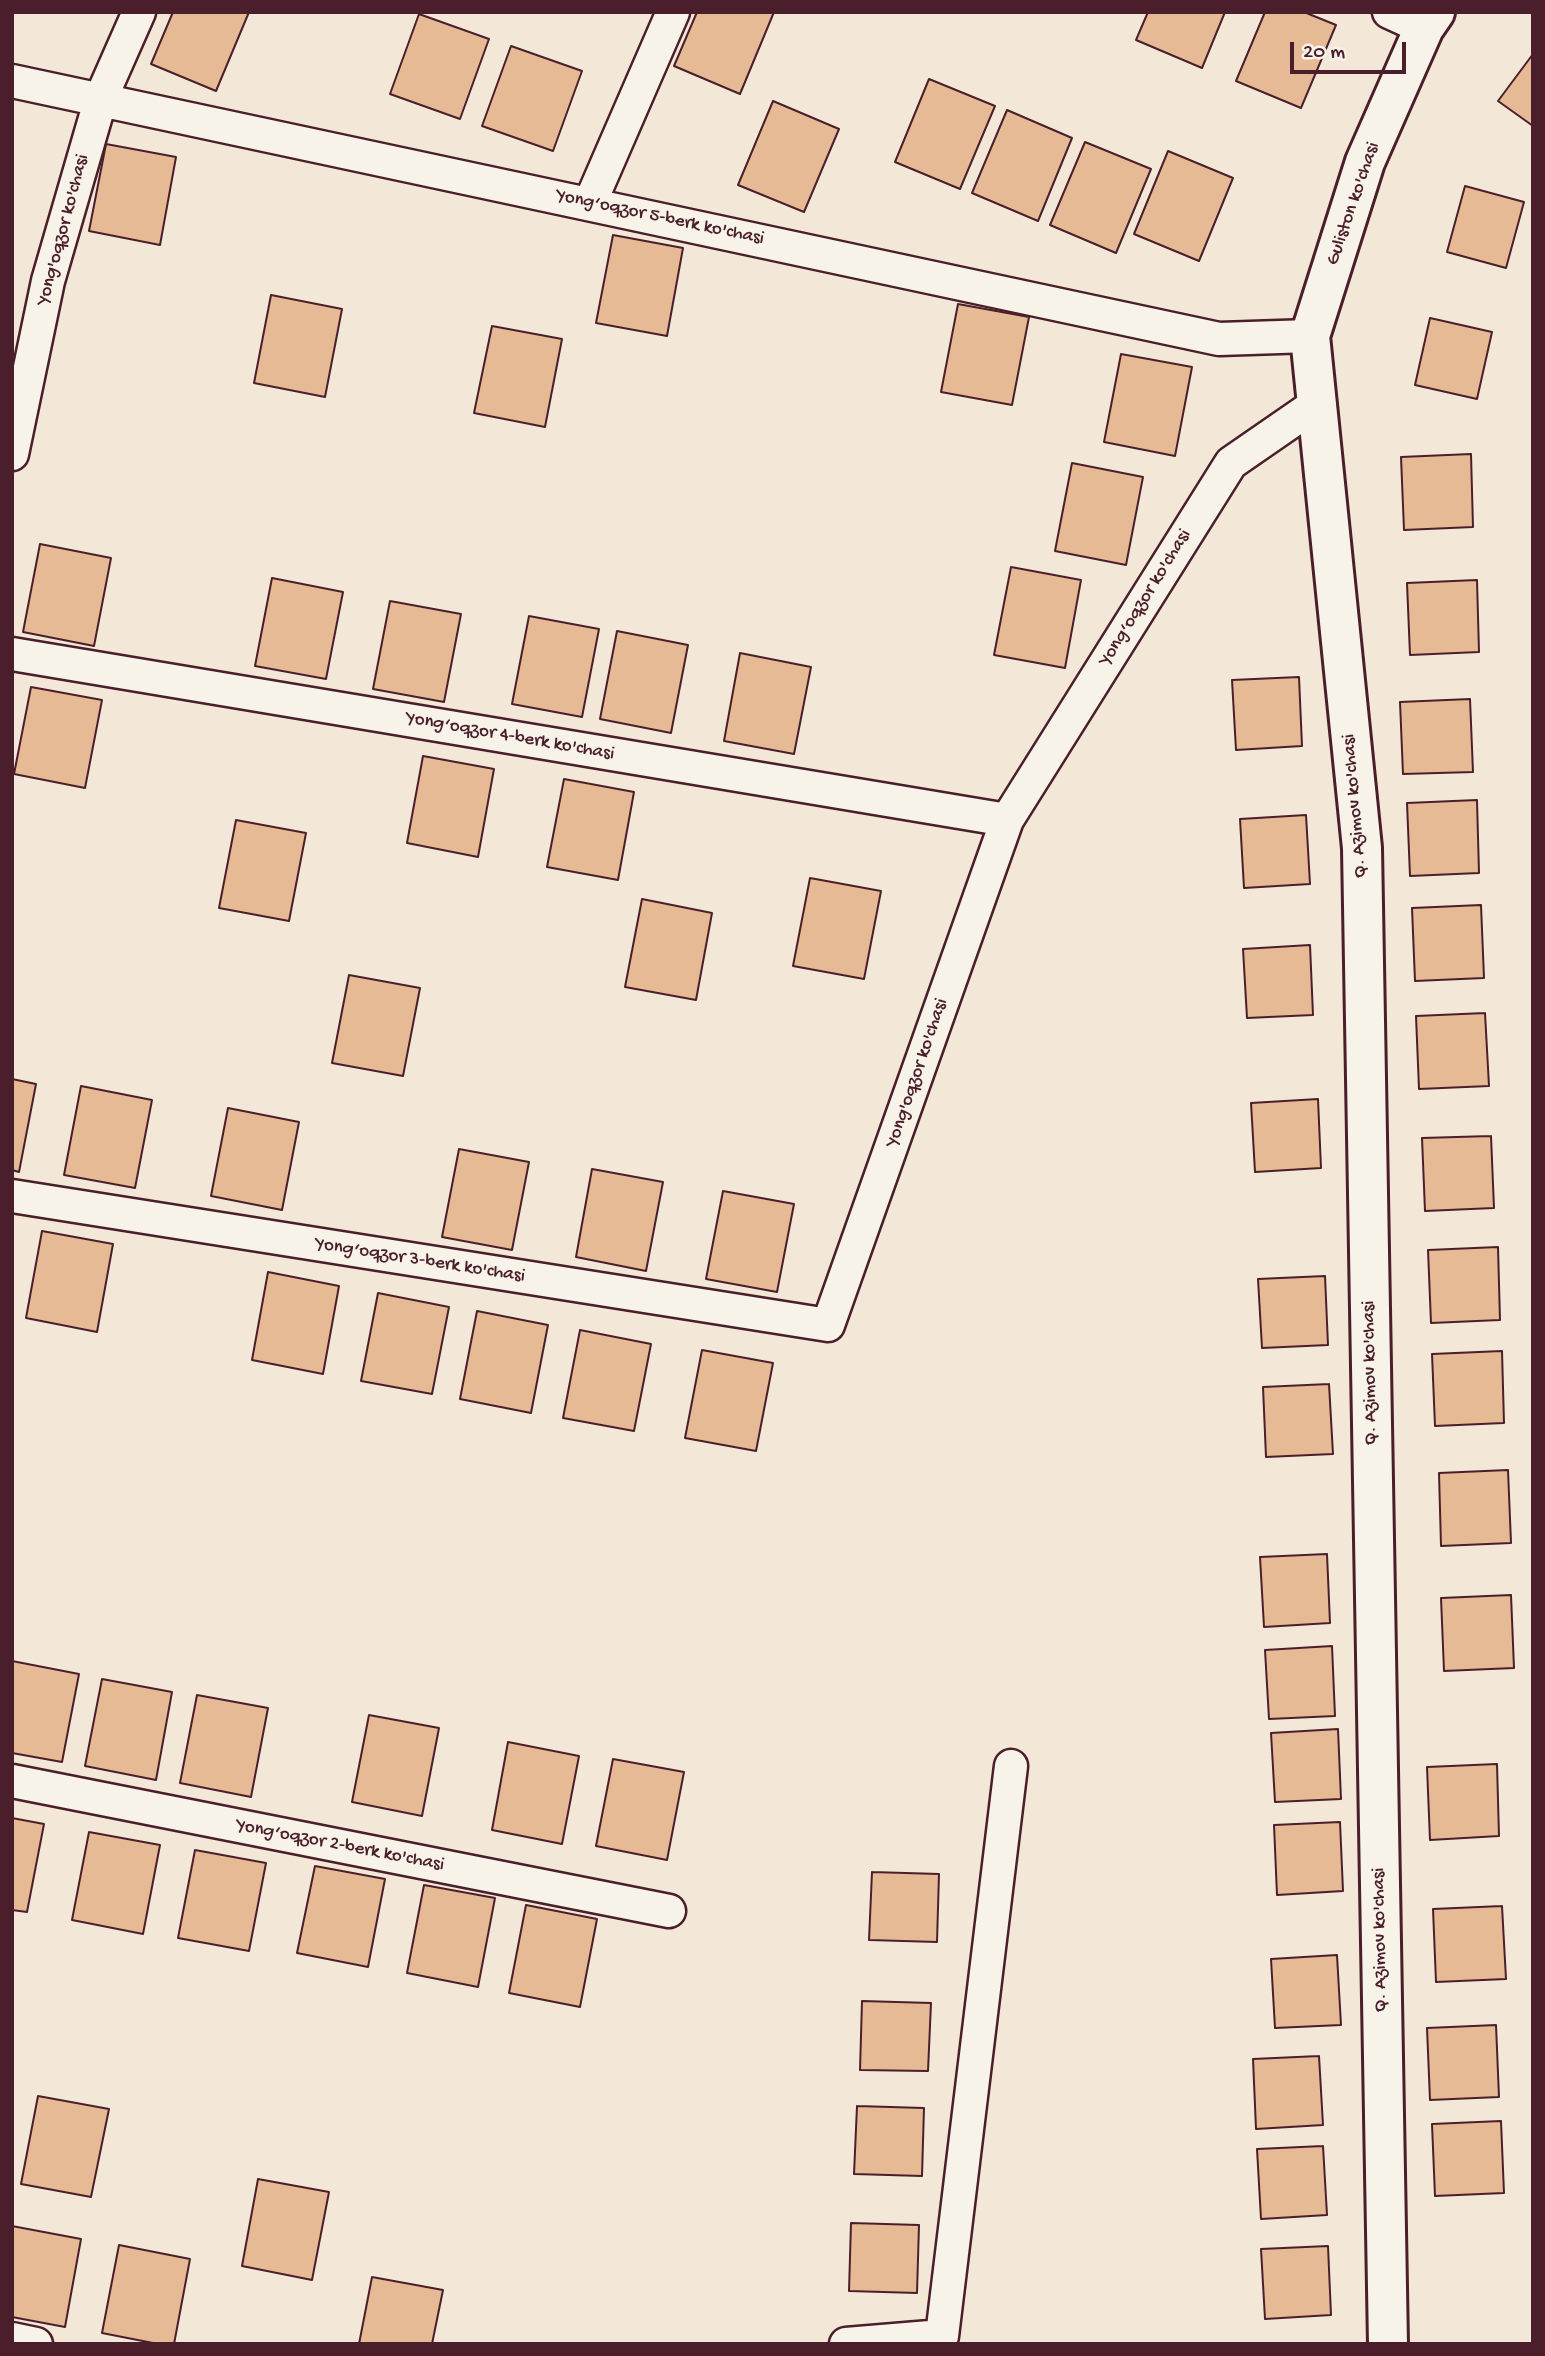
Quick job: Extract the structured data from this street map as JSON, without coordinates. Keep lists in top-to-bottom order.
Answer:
{
  "streets": {
    "main road": ["Guliston ko'chasi", "Q. Azimov ko'chasi"],
    "street": [
      "Yong‘oqzor 5-berk ko'chasi",
      "Yong'oqzor ko'chasi",
      "Yong‘oqzor ko'chasi",
      "Yong‘oqzor 4-berk ko'chasi",
      "Yong‘oqzor 3-berk ko'chasi",
      "Yong‘oqzor 2-berk ko'chasi"
    ]
  },
  "crossings": [
    ["Guliston ko'chasi", "Yong‘oqzor 5-berk ko'chasi"],
    ["Guliston ko'chasi", "Yong‘oqzor ko'chasi"],
    ["Guliston ko'chasi", "Q. Azimov ko'chasi"],
    ["Yong‘oqzor 5-berk ko'chasi", "Yong'oqzor ko'chasi"],
    ["Yong'oqzor ko'chasi", "Yong‘oqzor ko'chasi"],
    ["Yong'oqzor ko'chasi", "Yong‘oqzor 4-berk ko'chasi"],
    ["Yong'oqzor ko'chasi", "Yong‘oqzor 3-berk ko'chasi"],
    ["Yong‘oqzor ko'chasi", "Yong‘oqzor 4-berk ko'chasi"],
    ["Yong‘oqzor ko'chasi", "Q. Azimov ko'chasi"]
  ],
  "scale_bar": "20 m"
}
